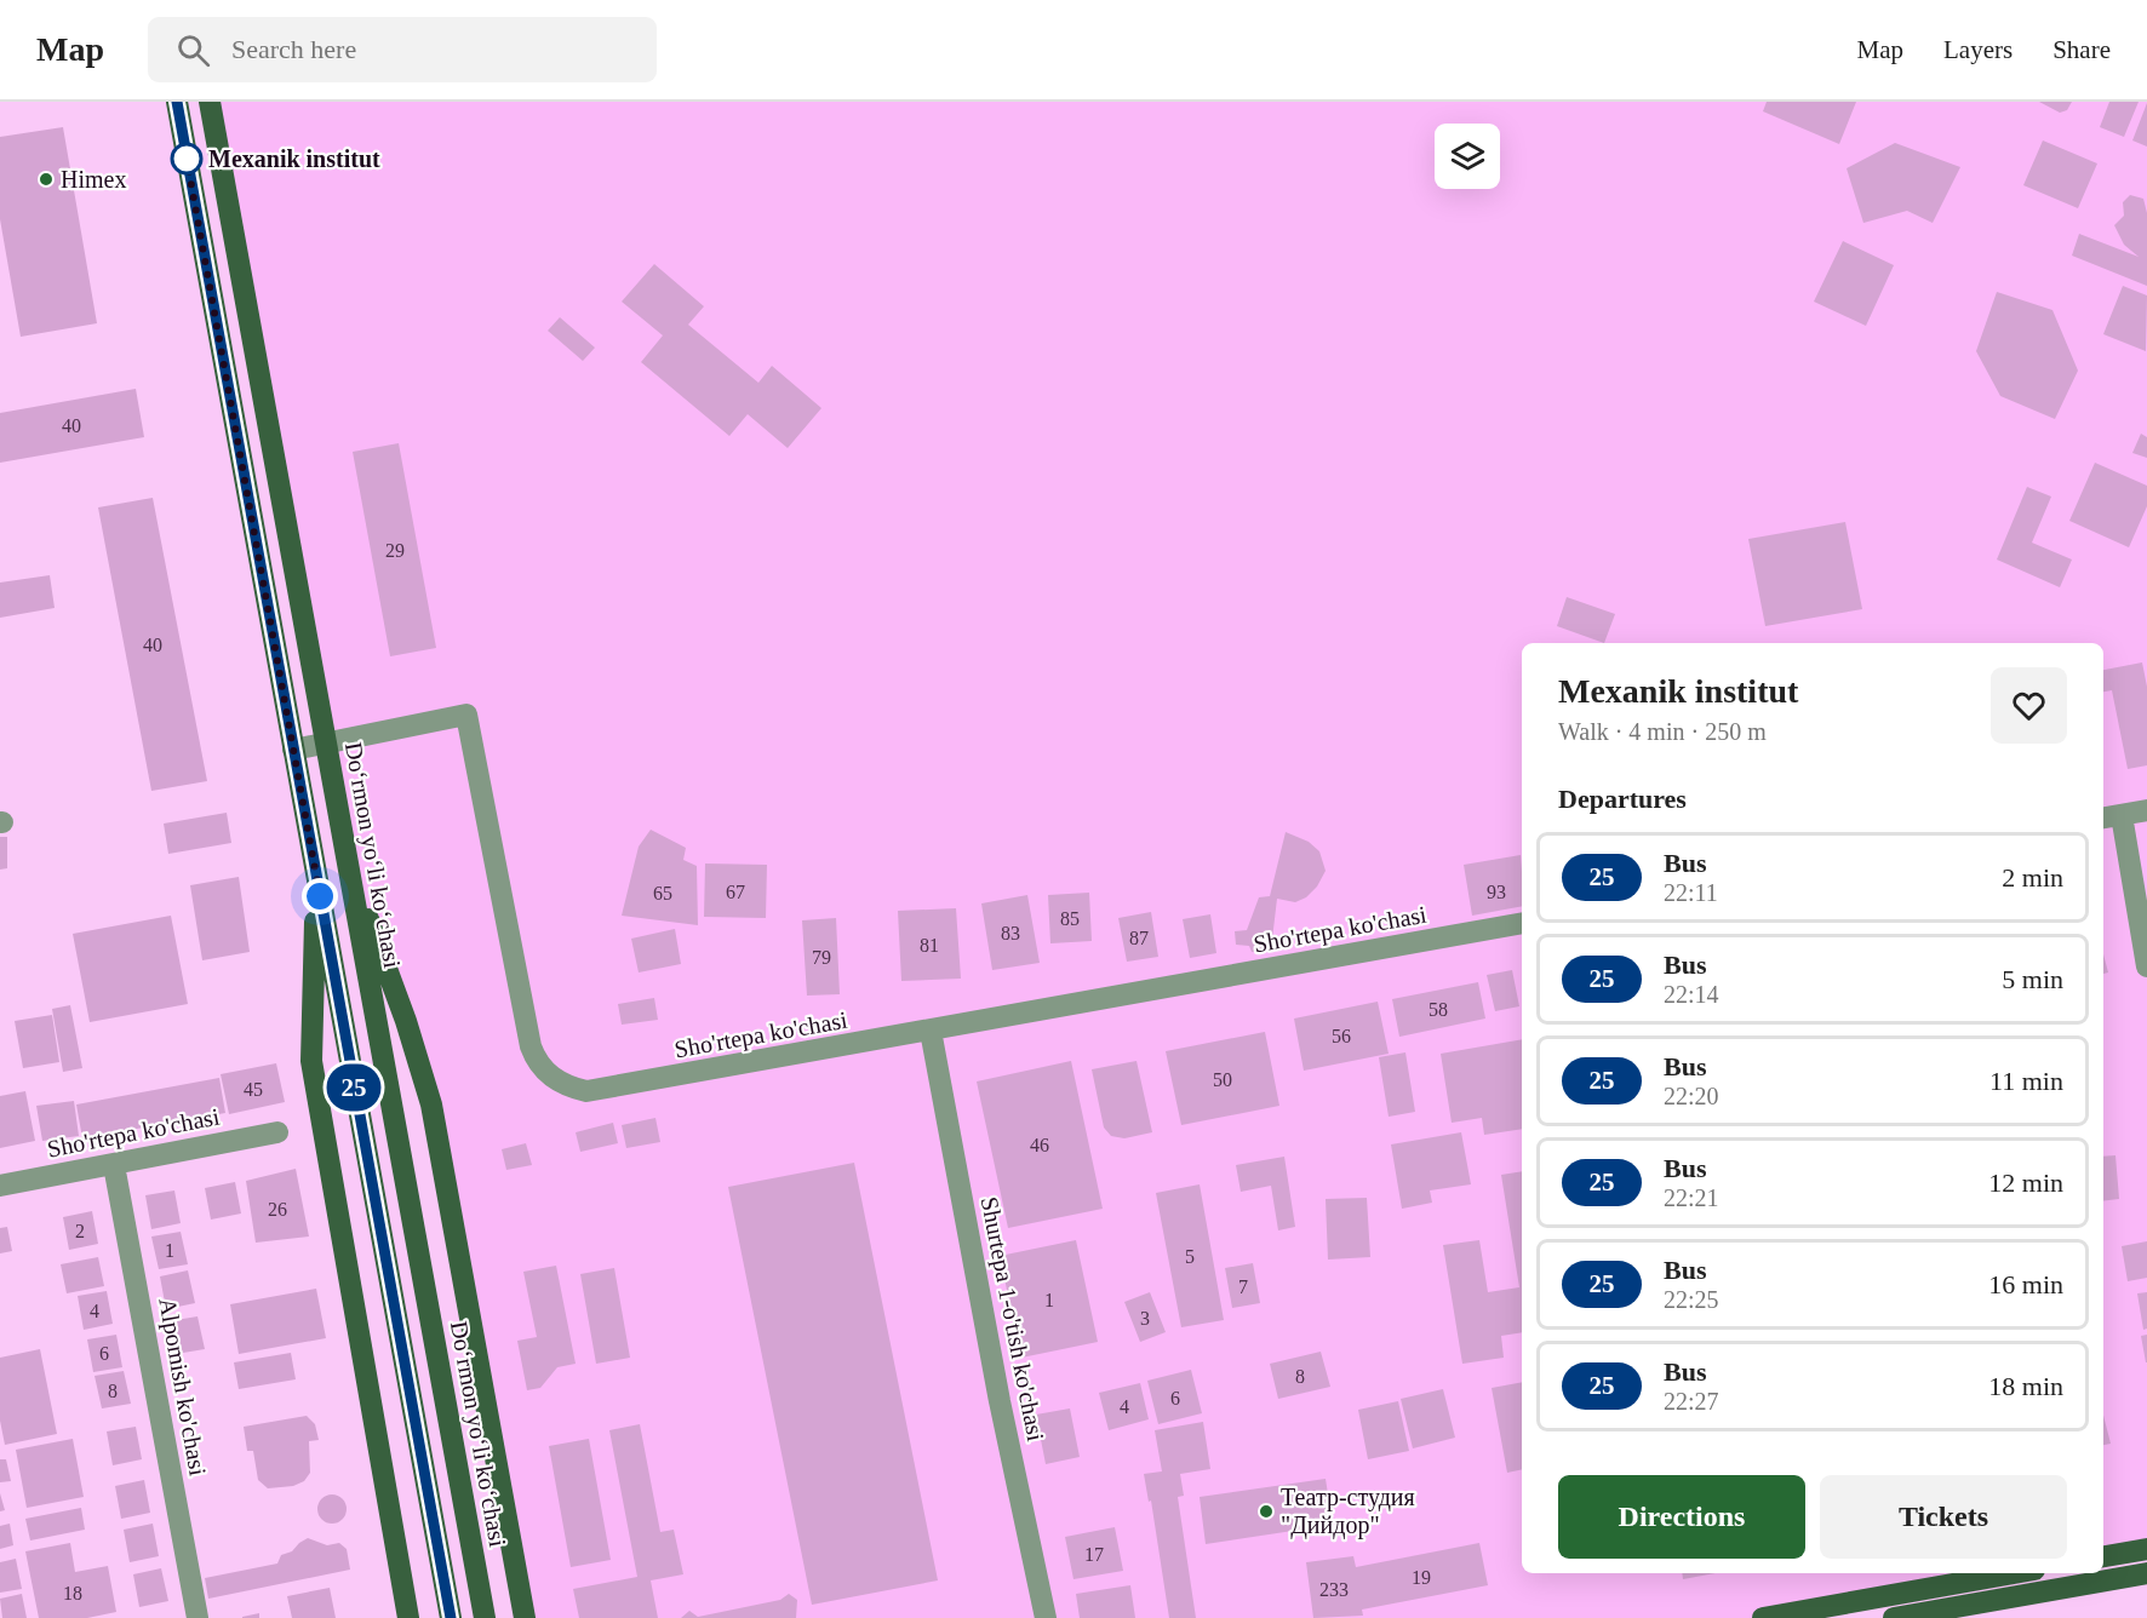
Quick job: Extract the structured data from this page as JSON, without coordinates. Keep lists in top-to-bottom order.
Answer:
{
  "streets": {
    "main road": ["Do‘rmon yo‘li ko‘chasi"],
    "street": ["Sho'rtepa ko'chasi", "Shurtepa 1-o'tish ko'chasi", "Alpomish ko'chasi"]
  },
  "crossings": [
    ["Do‘rmon yo‘li ko‘chasi", "Sho'rtepa ko'chasi"],
    ["Sho'rtepa ko'chasi", "Shurtepa 1-o'tish ko'chasi"],
    ["Sho'rtepa ko'chasi", "Alpomish ko'chasi"]
  ],
  "places": ["Mexanik institut", "Himex", "Театр-студия \"Дийдор\""],
  "lines": ["bus line 25"],
  "house_numbers": [
    "40",
    "29",
    "40",
    "67",
    "93",
    "65",
    "85",
    "83",
    "87",
    "81",
    "79",
    "58",
    "56",
    "50",
    "45",
    "46",
    "26",
    "2",
    "1",
    "5",
    "7",
    "1",
    "4",
    "3",
    "6",
    "8",
    "8",
    "6",
    "4",
    "17",
    "19",
    "233",
    "18"
  ],
  "page": {
    "header": "Map",
    "search": "Search here",
    "nav": ["Map", "Layers", "Share"],
    "on_map": "25",
    "heading": [
      ["Mexanik institut", "Walk · 4 min · 250 m"],
      "Departures"
    ],
    "list": [
      {
        "mark": "25",
        "name": "Bus",
        "note": "22:11",
        "value": "2 min"
      },
      {
        "mark": "25",
        "name": "Bus",
        "note": "22:14",
        "value": "5 min"
      },
      {
        "mark": "25",
        "name": "Bus",
        "note": "22:20",
        "value": "11 min"
      },
      {
        "mark": "25",
        "name": "Bus",
        "note": "22:21",
        "value": "12 min"
      },
      {
        "mark": "25",
        "name": "Bus",
        "note": "22:25",
        "value": "16 min"
      },
      {
        "mark": "25",
        "name": "Bus",
        "note": "22:27",
        "value": "18 min"
      }
    ],
    "buttons": ["Directions", "Tickets"]
  }
}
